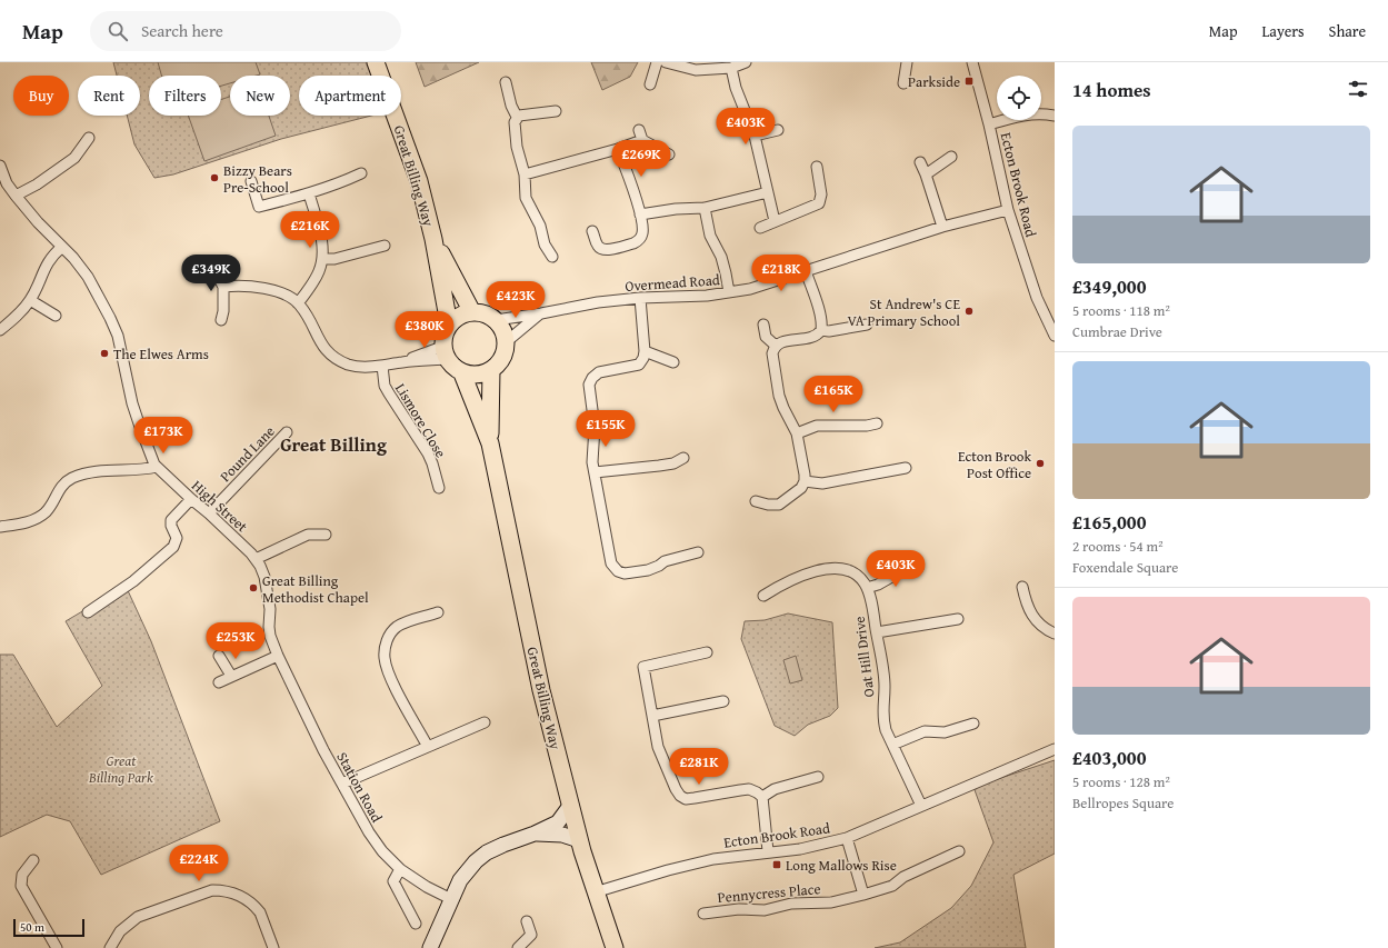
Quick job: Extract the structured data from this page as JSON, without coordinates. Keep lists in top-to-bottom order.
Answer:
{
  "streets": {
    "main road": ["Great Billing Way"],
    "street": [
      "Ecton Brook Road",
      "Overmead Road",
      "Lismore Close",
      "Pound Lane",
      "High Street",
      "Oat Hill Drive",
      "Station Road",
      "Pennycress Place"
    ]
  },
  "crossings": [
    ["Great Billing Way", "Ecton Brook Road"],
    ["Great Billing Way", "Overmead Road"],
    ["Ecton Brook Road", "Overmead Road"],
    ["Ecton Brook Road", "Oat Hill Drive"],
    ["Pound Lane", "High Street"],
    ["High Street", "Station Road"]
  ],
  "districts": ["Great Billing"],
  "parks": ["Great Billing Park"],
  "places": {
    "transit": ["Parkside", "Long Mallows Rise"],
    "other": [
      "Bizzy Bears Pre-School",
      "St Andrew's CE VA Primary School",
      "The Elwes Arms",
      "Ecton Brook Post Office",
      "Great Billing Methodist Chapel"
    ]
  },
  "scale_bar": "50 m",
  "page": {
    "header": "Map",
    "search": "Search here",
    "nav": ["Map", "Layers", "Share"],
    "heading": "14 homes",
    "chip": [
      "Buy",
      "Rent",
      "Filters",
      "New",
      "Apartment"
    ],
    "price": [
      "£403K",
      "£269K",
      "£216K",
      "£349K",
      "£218K",
      "£423K",
      "£380K",
      "£165K",
      "£155K",
      "£173K",
      "£403K",
      "£253K",
      "£281K",
      "£224K"
    ],
    "list": [
      {
        "name": "£349,000",
        "note": "5 rooms · 118 m² · Cumbrae Drive"
      },
      {
        "name": "£165,000",
        "note": "2 rooms · 54 m² · Foxendale Square"
      },
      {
        "name": "£403,000",
        "note": "5 rooms · 128 m² · Bellropes Square"
      }
    ],
    "scale": "50 m"
  }
}
